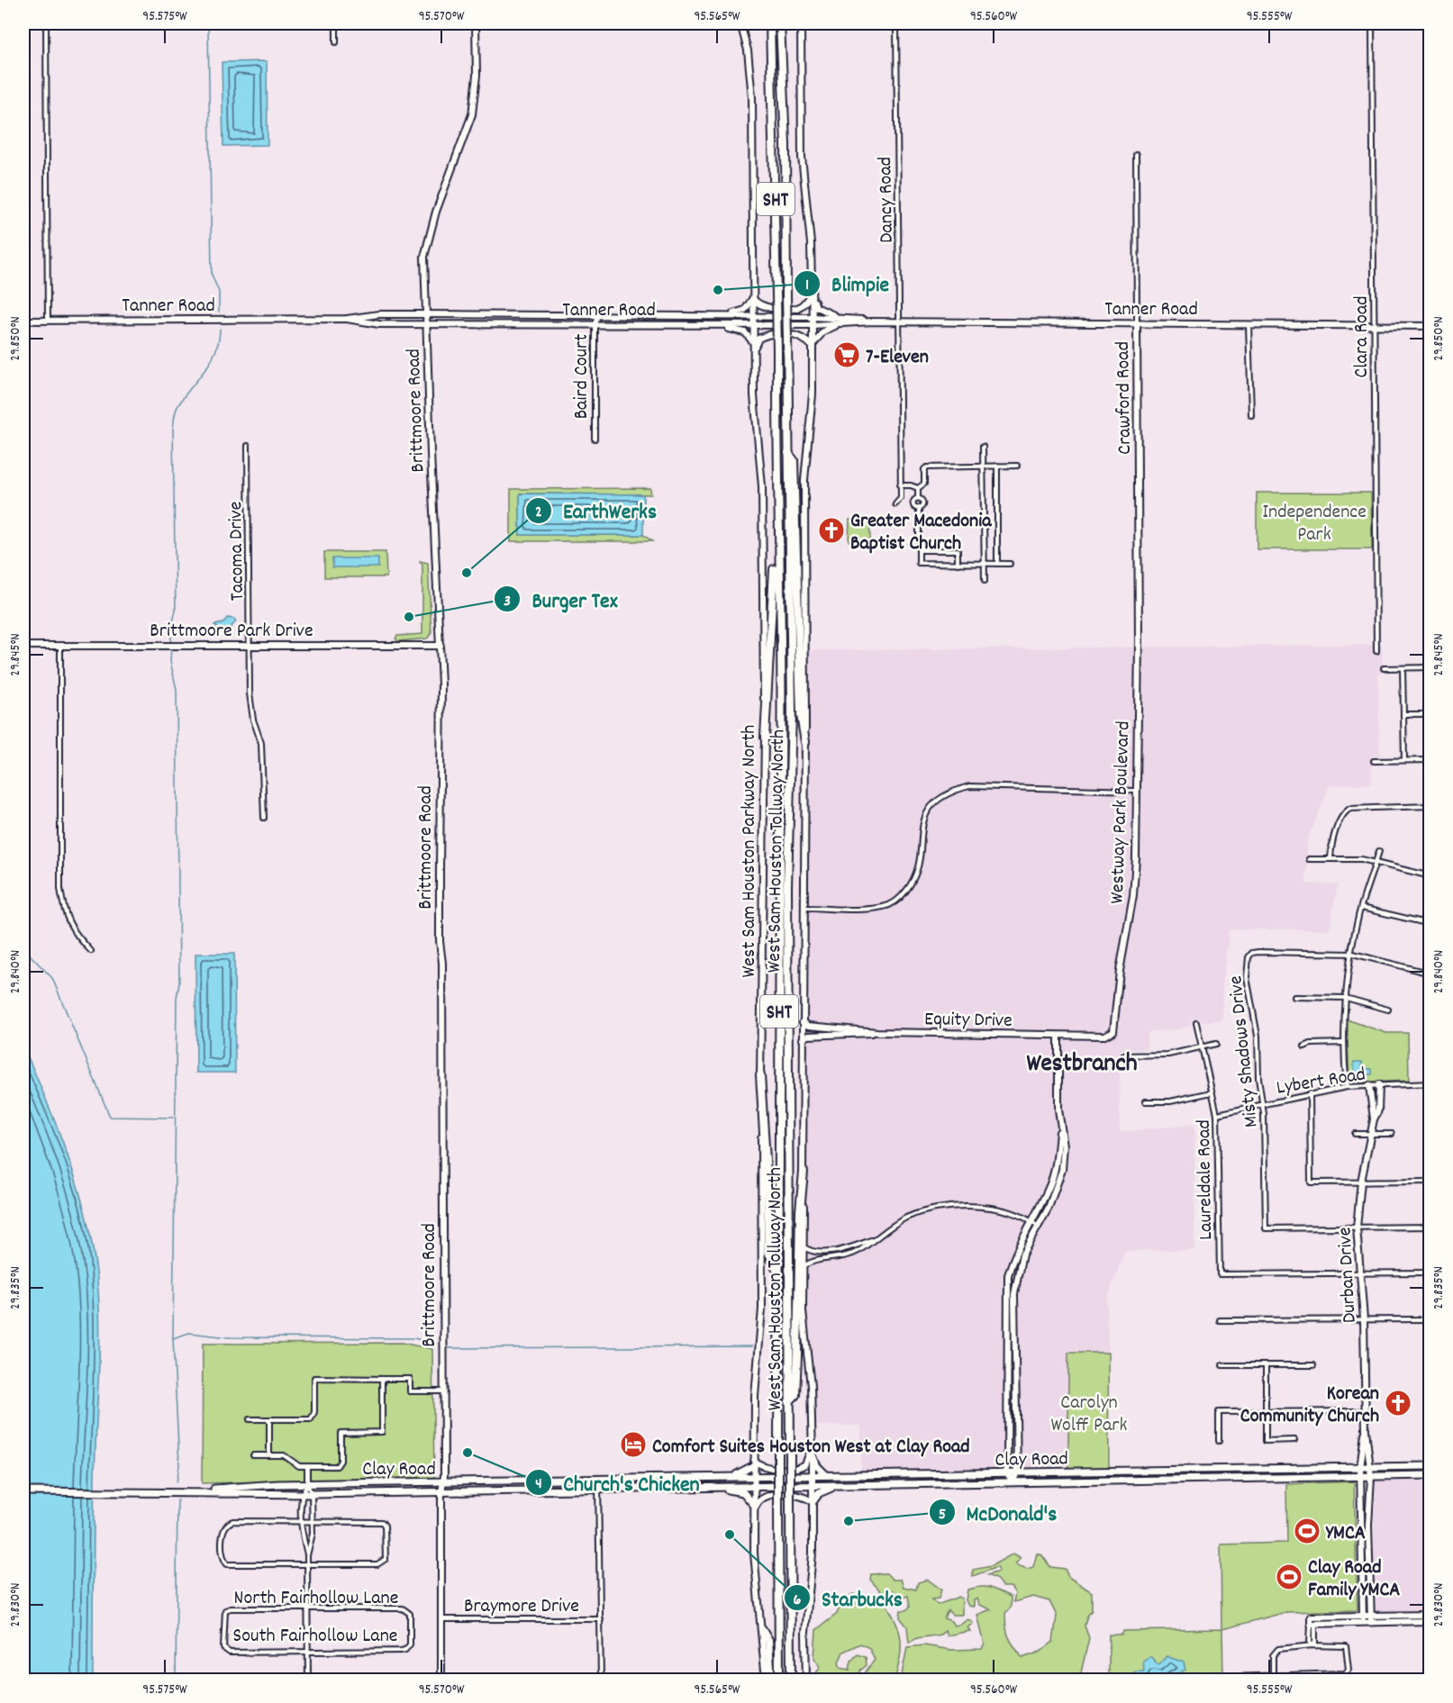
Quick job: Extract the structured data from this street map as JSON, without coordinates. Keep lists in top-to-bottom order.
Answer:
{
  "streets": {
    "highway": ["SHT", "West Sam Houston Tollway North"],
    "main road": [
      "Tanner Road",
      "Crawford Road",
      "Brittmoore Road",
      "Brittmoore Park Drive",
      "Westway Park Boulevard",
      "West Sam Houston Parkway North",
      "Equity Drive",
      "Durban Drive",
      "Clay Road"
    ],
    "street": [
      "Dancy Road",
      "Clara Road",
      "Baird Court",
      "Tacoma Drive",
      "Misty Shadows Drive",
      "Lybert Road",
      "Laureldale Road",
      "North Fairhollow Lane",
      "Braymore Drive",
      "South Fairhollow Lane"
    ]
  },
  "crossings": [
    ["Dancy Road", "Tanner Road"],
    ["Tanner Road", "Clara Road"],
    ["Tanner Road", "Baird Court"],
    ["Tanner Road", "Crawford Road"],
    ["Tanner Road", "Brittmoore Road"],
    ["Tanner Road", "West Sam Houston Parkway North"],
    ["Crawford Road", "Westway Park Boulevard"],
    ["Brittmoore Road", "Brittmoore Park Drive"],
    ["Brittmoore Road", "Clay Road"],
    ["Brittmoore Road", "Braymore Drive"],
    ["Tacoma Drive", "Brittmoore Park Drive"],
    ["Westway Park Boulevard", "Equity Drive"],
    ["West Sam Houston Parkway North", "Clay Road"],
    ["Misty Shadows Drive", "Lybert Road"],
    ["Misty Shadows Drive", "Durban Drive"],
    ["Lybert Road", "Laureldale Road"],
    ["Lybert Road", "Durban Drive"],
    ["Laureldale Road", "Durban Drive"],
    ["Durban Drive", "Clay Road"],
    ["North Fairhollow Lane", "South Fairhollow Lane"]
  ],
  "districts": ["Westbranch"],
  "parks": ["Independence Park", "Carolyn Wolff Park"],
  "places": {
    "other": [
      "Blimpie",
      "EarthWerks",
      "Burger Tex",
      "Church's Chicken",
      "McDonald's",
      "Starbucks"
    ],
    "supermarket": ["7-Eleven"],
    "church": ["Greater Macedonia Baptist Church", "Korean Community Church"],
    "hotel": ["Comfort Suites Houston West at Clay Road"],
    "sports": ["YMCA", "Clay Road Family YMCA"]
  },
  "coordinates": [
    "95.575°W",
    "95.570°W",
    "95.565°W",
    "95.560°W",
    "95.555°W",
    "29.850°N",
    "29.845°N",
    "29.840°N",
    "29.835°N",
    "29.830°N"
  ]
}
